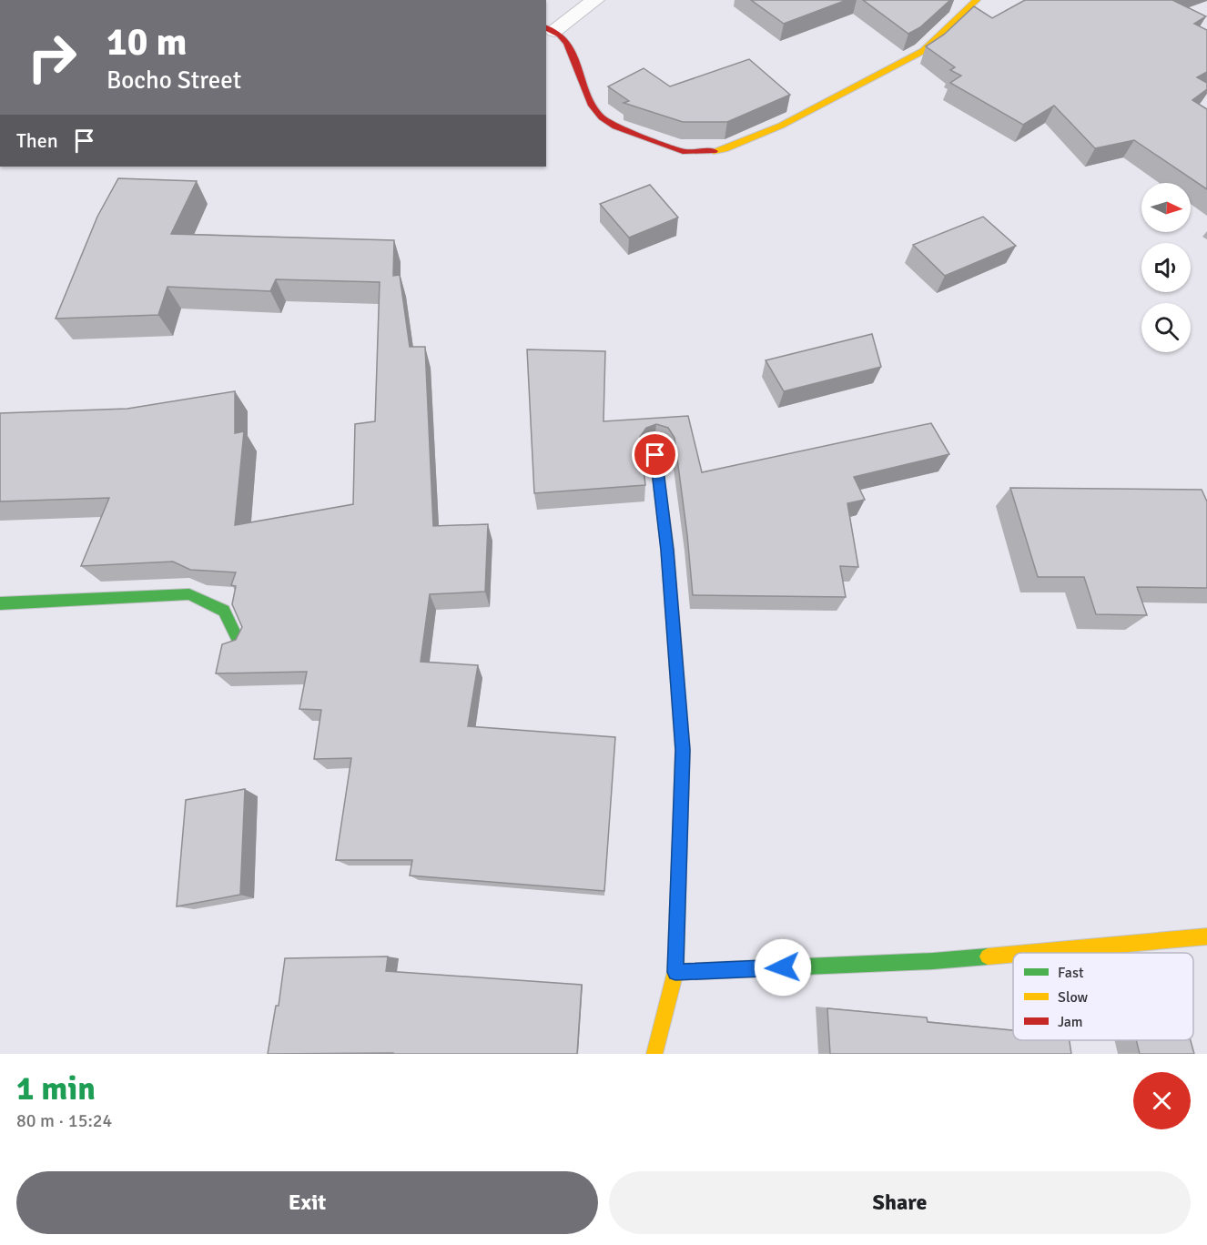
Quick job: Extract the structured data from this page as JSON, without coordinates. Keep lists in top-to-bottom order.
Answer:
{
  "legend": ["Fast", "Slow", "Jam"],
  "north": "right",
  "page": {
    "turn": ["10 m", "Bocho Street"],
    "then": "Then",
    "heading": ["1 min", "80 m · 15:24"],
    "buttons": ["Exit", "Share"]
  }
}
